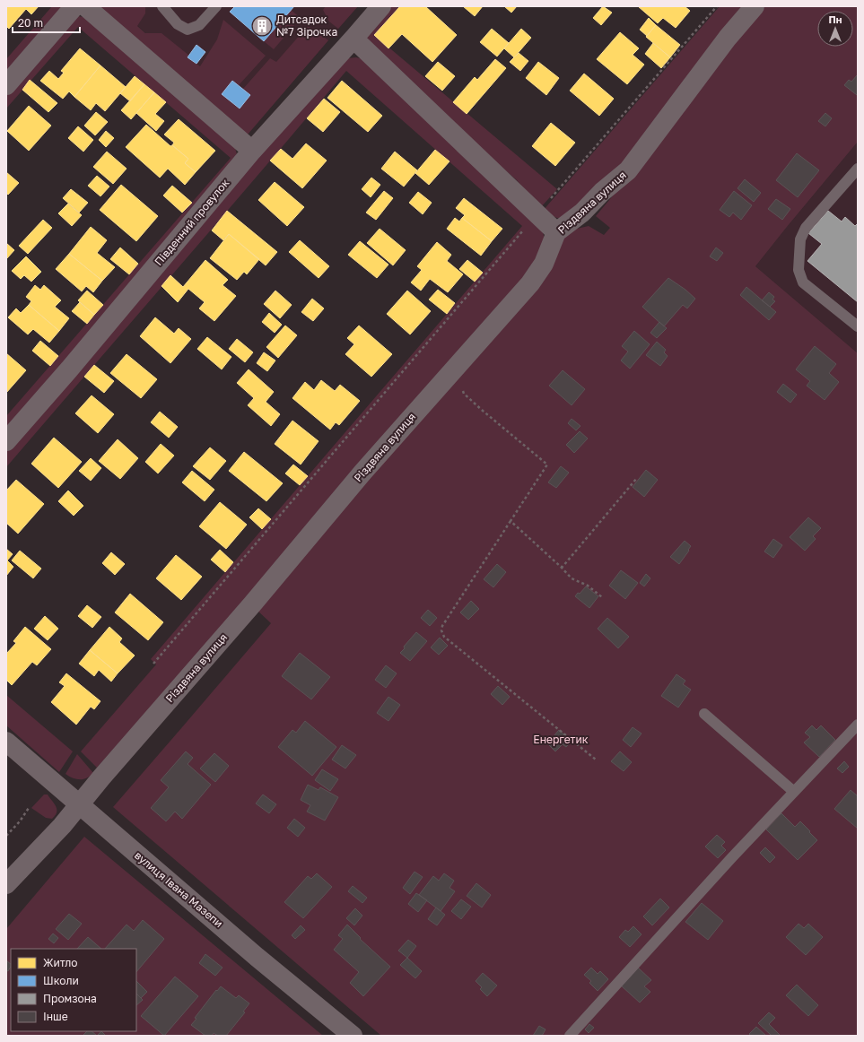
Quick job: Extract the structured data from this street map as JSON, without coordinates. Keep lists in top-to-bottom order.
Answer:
{
  "streets": {
    "street": ["Різдвяна вулиця", "Південний провулок", "вулиця Івана Мазепи"]
  },
  "crossings": [
    ["Різдвяна вулиця", "вулиця Івана Мазепи"]
  ],
  "parks": ["Енергетик"],
  "places": {
    "building": ["Дитсадок №7 Зірочка"]
  },
  "legend": [
    "Житло",
    "Школи",
    "Промзона",
    "Інше"
  ],
  "scale_bar": "20 m",
  "north": "top"
}
